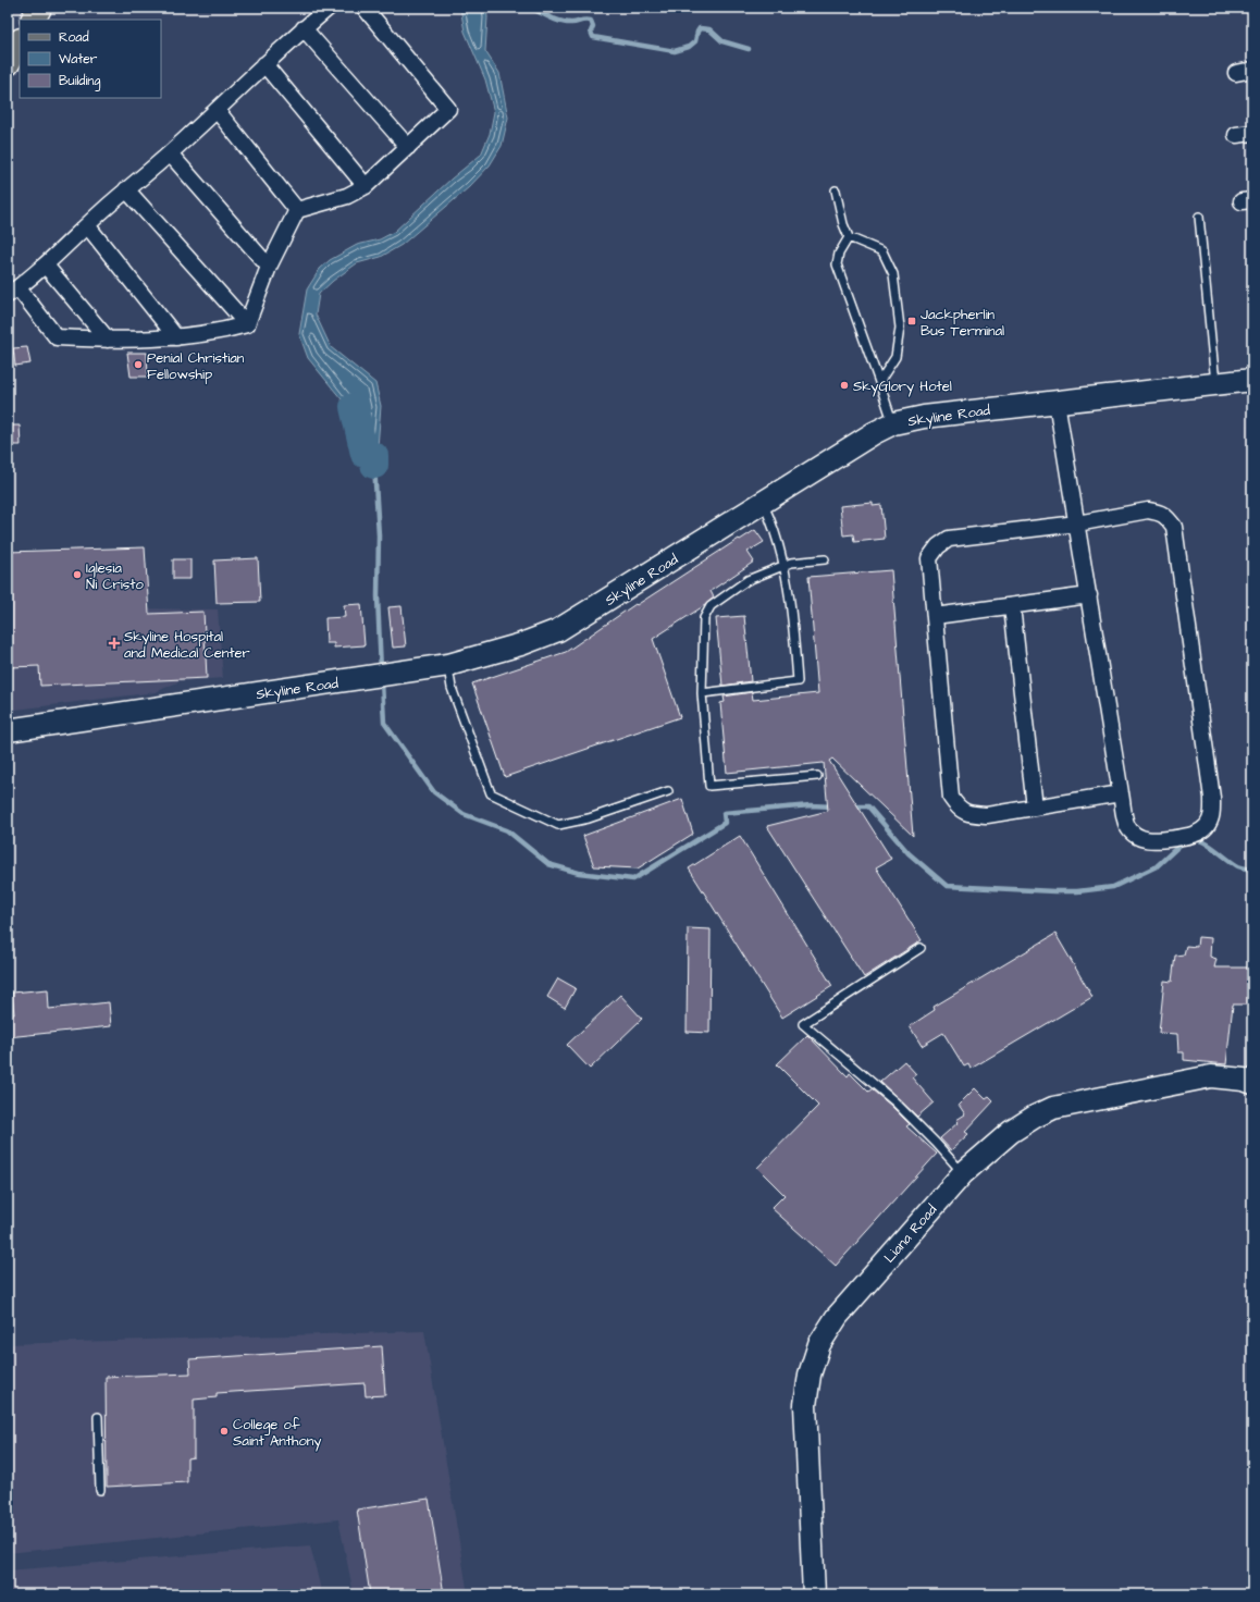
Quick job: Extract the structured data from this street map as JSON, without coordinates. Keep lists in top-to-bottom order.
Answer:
{
  "streets": {
    "main road": ["Skyline Road", "Liana Road"]
  },
  "places": {
    "transit": ["Jackpherlin Bus Terminal"],
    "other": [
      "Penial Christian Fellowship",
      "SkyGlory Hotel",
      "Iglesia Ni Cristo",
      "College of Saint Anthony"
    ],
    "health": ["Skyline Hospital and Medical Center"]
  },
  "legend": ["Road", "Water", "Building"]
}
